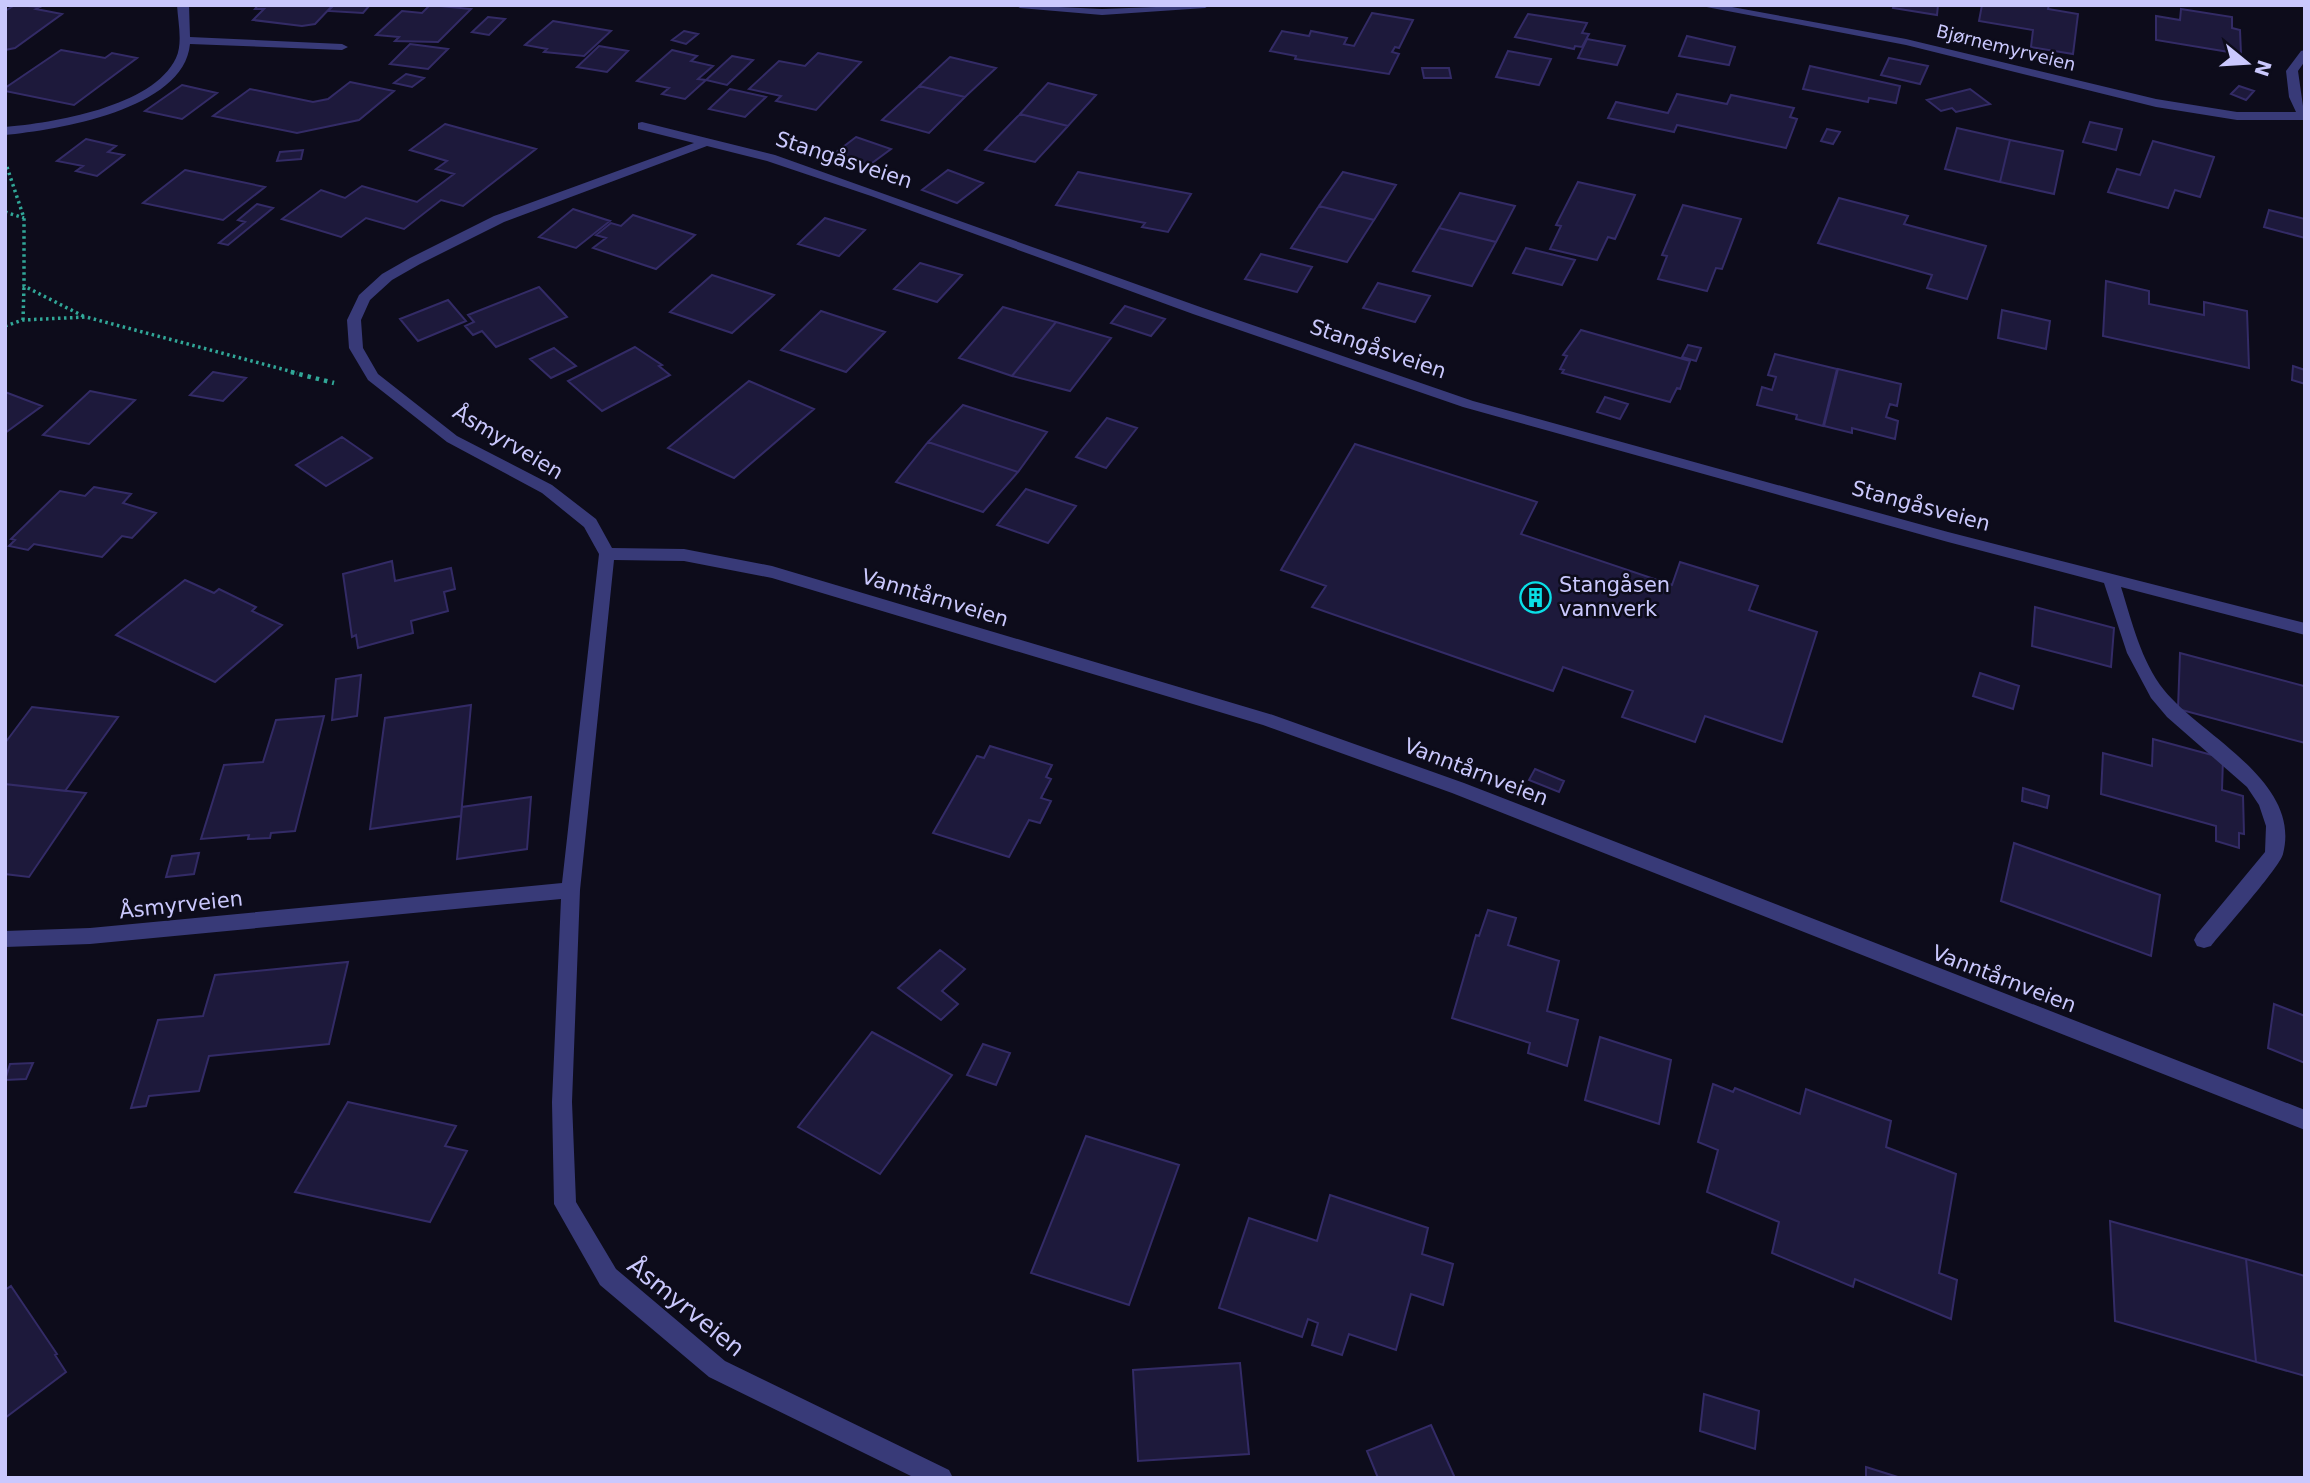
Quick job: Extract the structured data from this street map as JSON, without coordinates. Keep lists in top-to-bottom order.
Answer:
{
  "streets": {
    "street": [
      "Bjørnemyrveien",
      "Stangåsveien",
      "Åsmyrveien",
      "Vanntårnveien"
    ]
  },
  "crossings": [
    ["Stangåsveien", "Åsmyrveien"],
    ["Åsmyrveien", "Vanntårnveien"]
  ],
  "places": {
    "building": ["Stangåsen vannverk"]
  },
  "north": "right"
}
